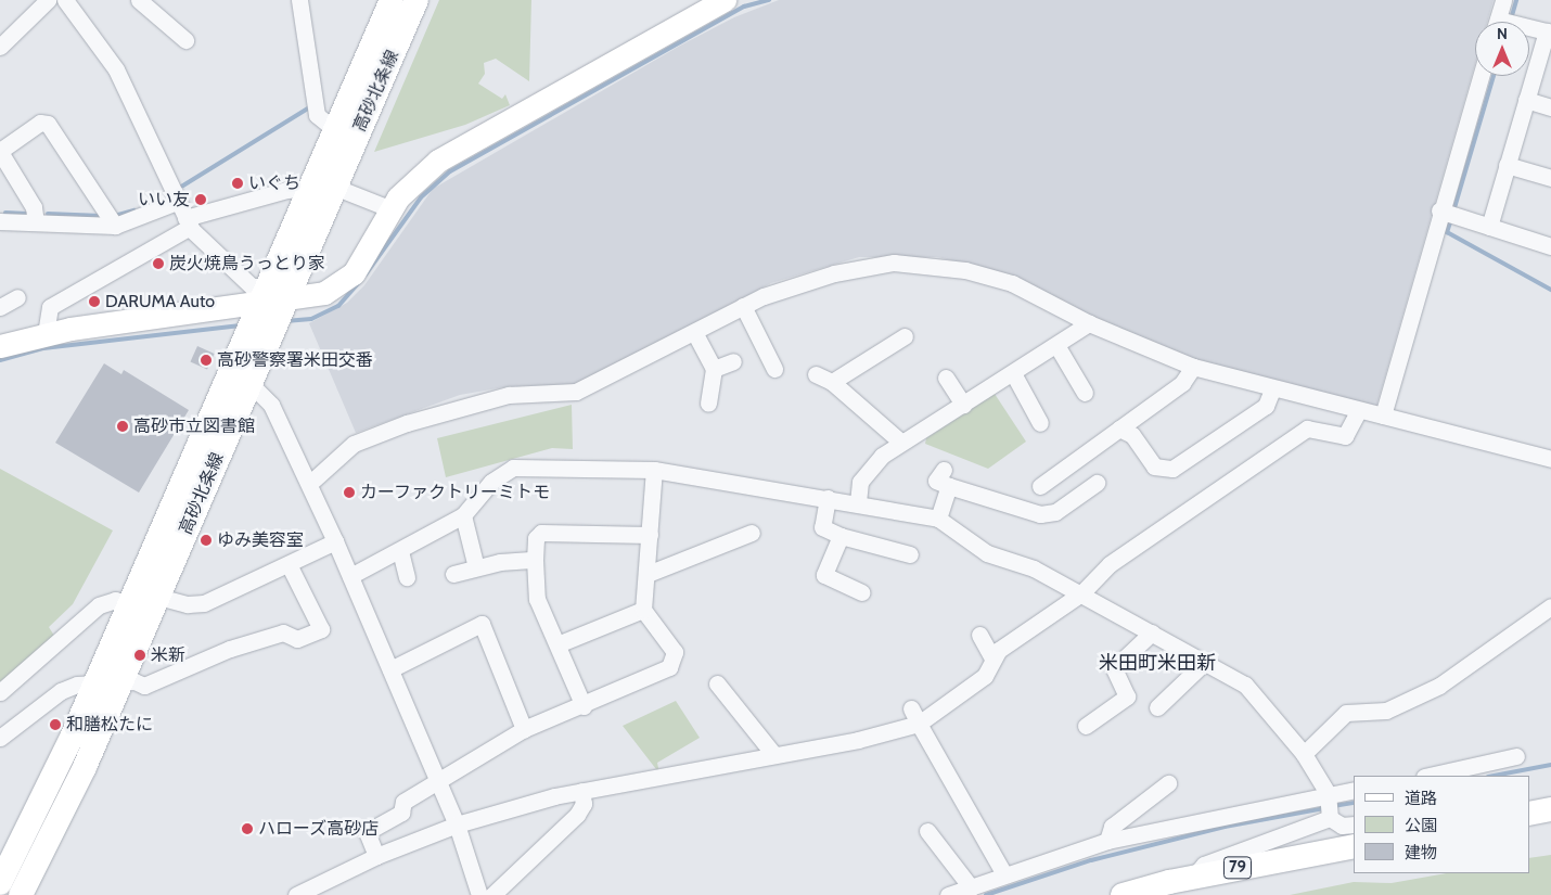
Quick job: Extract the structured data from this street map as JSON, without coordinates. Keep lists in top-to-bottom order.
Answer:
{
  "streets": {
    "main road": ["高砂北条線", "79"]
  },
  "districts": ["米田町米田新"],
  "places": [
    "いぐち",
    "いい友",
    "炭火焼鳥うっとり家",
    "DARUMA Auto",
    "高砂警察署米田交番",
    "高砂市立図書館",
    "カーファクトリーミトモ",
    "ゆみ美容室",
    "米新",
    "和膳松たに",
    "ハローズ高砂店"
  ],
  "legend": ["道路", "公園", "建物"],
  "north": "top"
}
